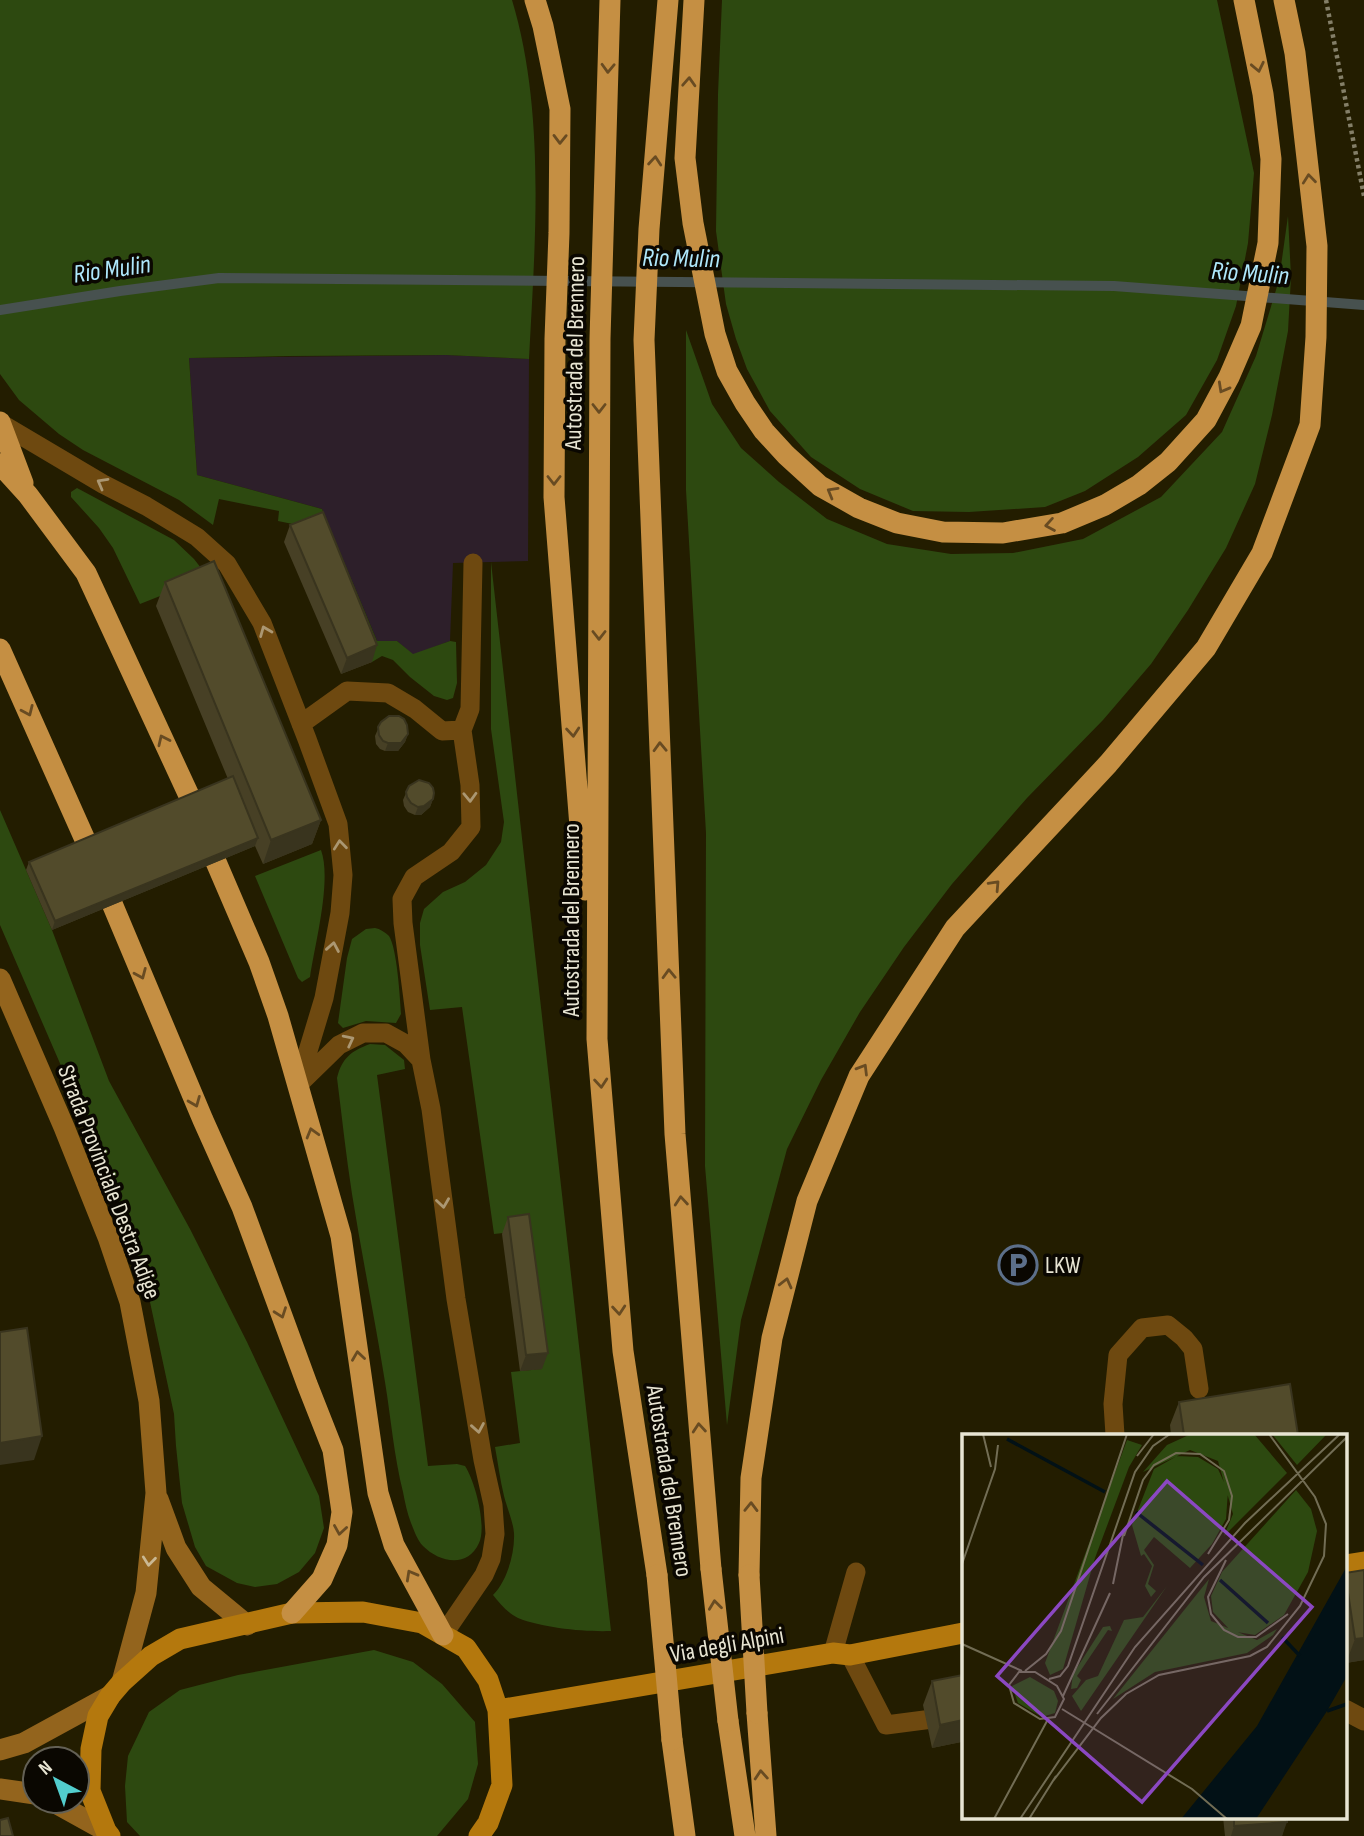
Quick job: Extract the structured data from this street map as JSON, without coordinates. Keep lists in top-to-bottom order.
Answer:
{
  "streets": {
    "highway": ["Autostrada del Brennero"],
    "main road": ["Strada Provinciale Destra Adige", "Via degli Alpini"]
  },
  "water": ["Rio Mulin"],
  "places": {
    "parking": ["LKW"]
  },
  "north": "top left"
}
